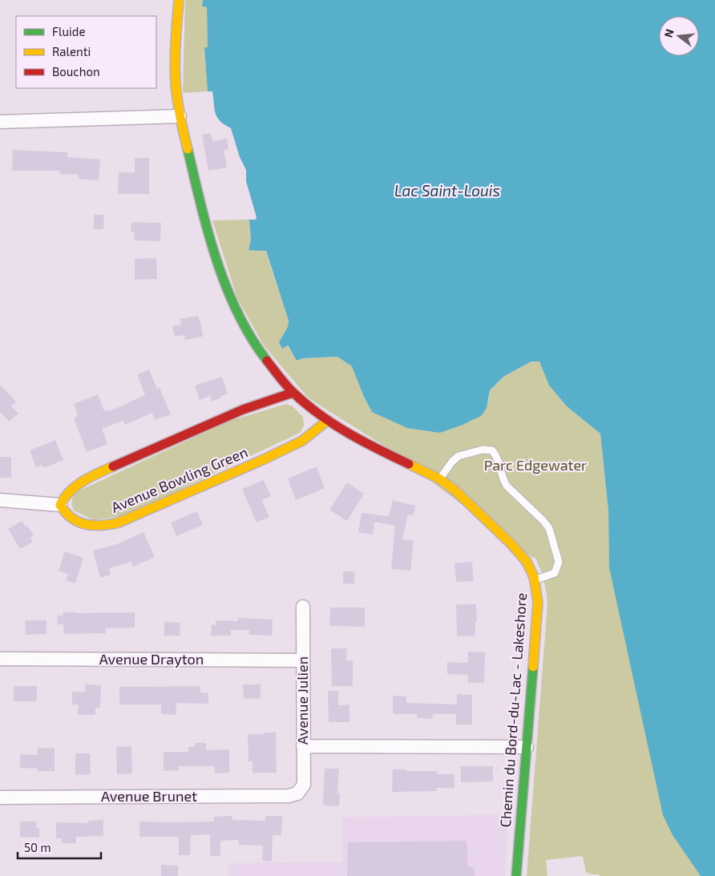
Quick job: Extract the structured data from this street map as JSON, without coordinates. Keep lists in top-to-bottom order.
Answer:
{
  "streets": {
    "street": [
      "Avenue Bowling Green",
      "Avenue Drayton",
      "Avenue Julien",
      "Chemin du Bord-du-Lac - Lakeshore",
      "Avenue Brunet"
    ]
  },
  "crossings": [
    ["Avenue Bowling Green", "Chemin du Bord-du-Lac - Lakeshore"],
    ["Avenue Drayton", "Avenue Julien"],
    ["Avenue Julien", "Avenue Brunet"]
  ],
  "water": ["Lac Saint-Louis"],
  "parks": ["Parc Edgewater"],
  "legend": ["Fluide", "Ralenti", "Bouchon"],
  "scale_bar": "50 m",
  "north": "left"
}
